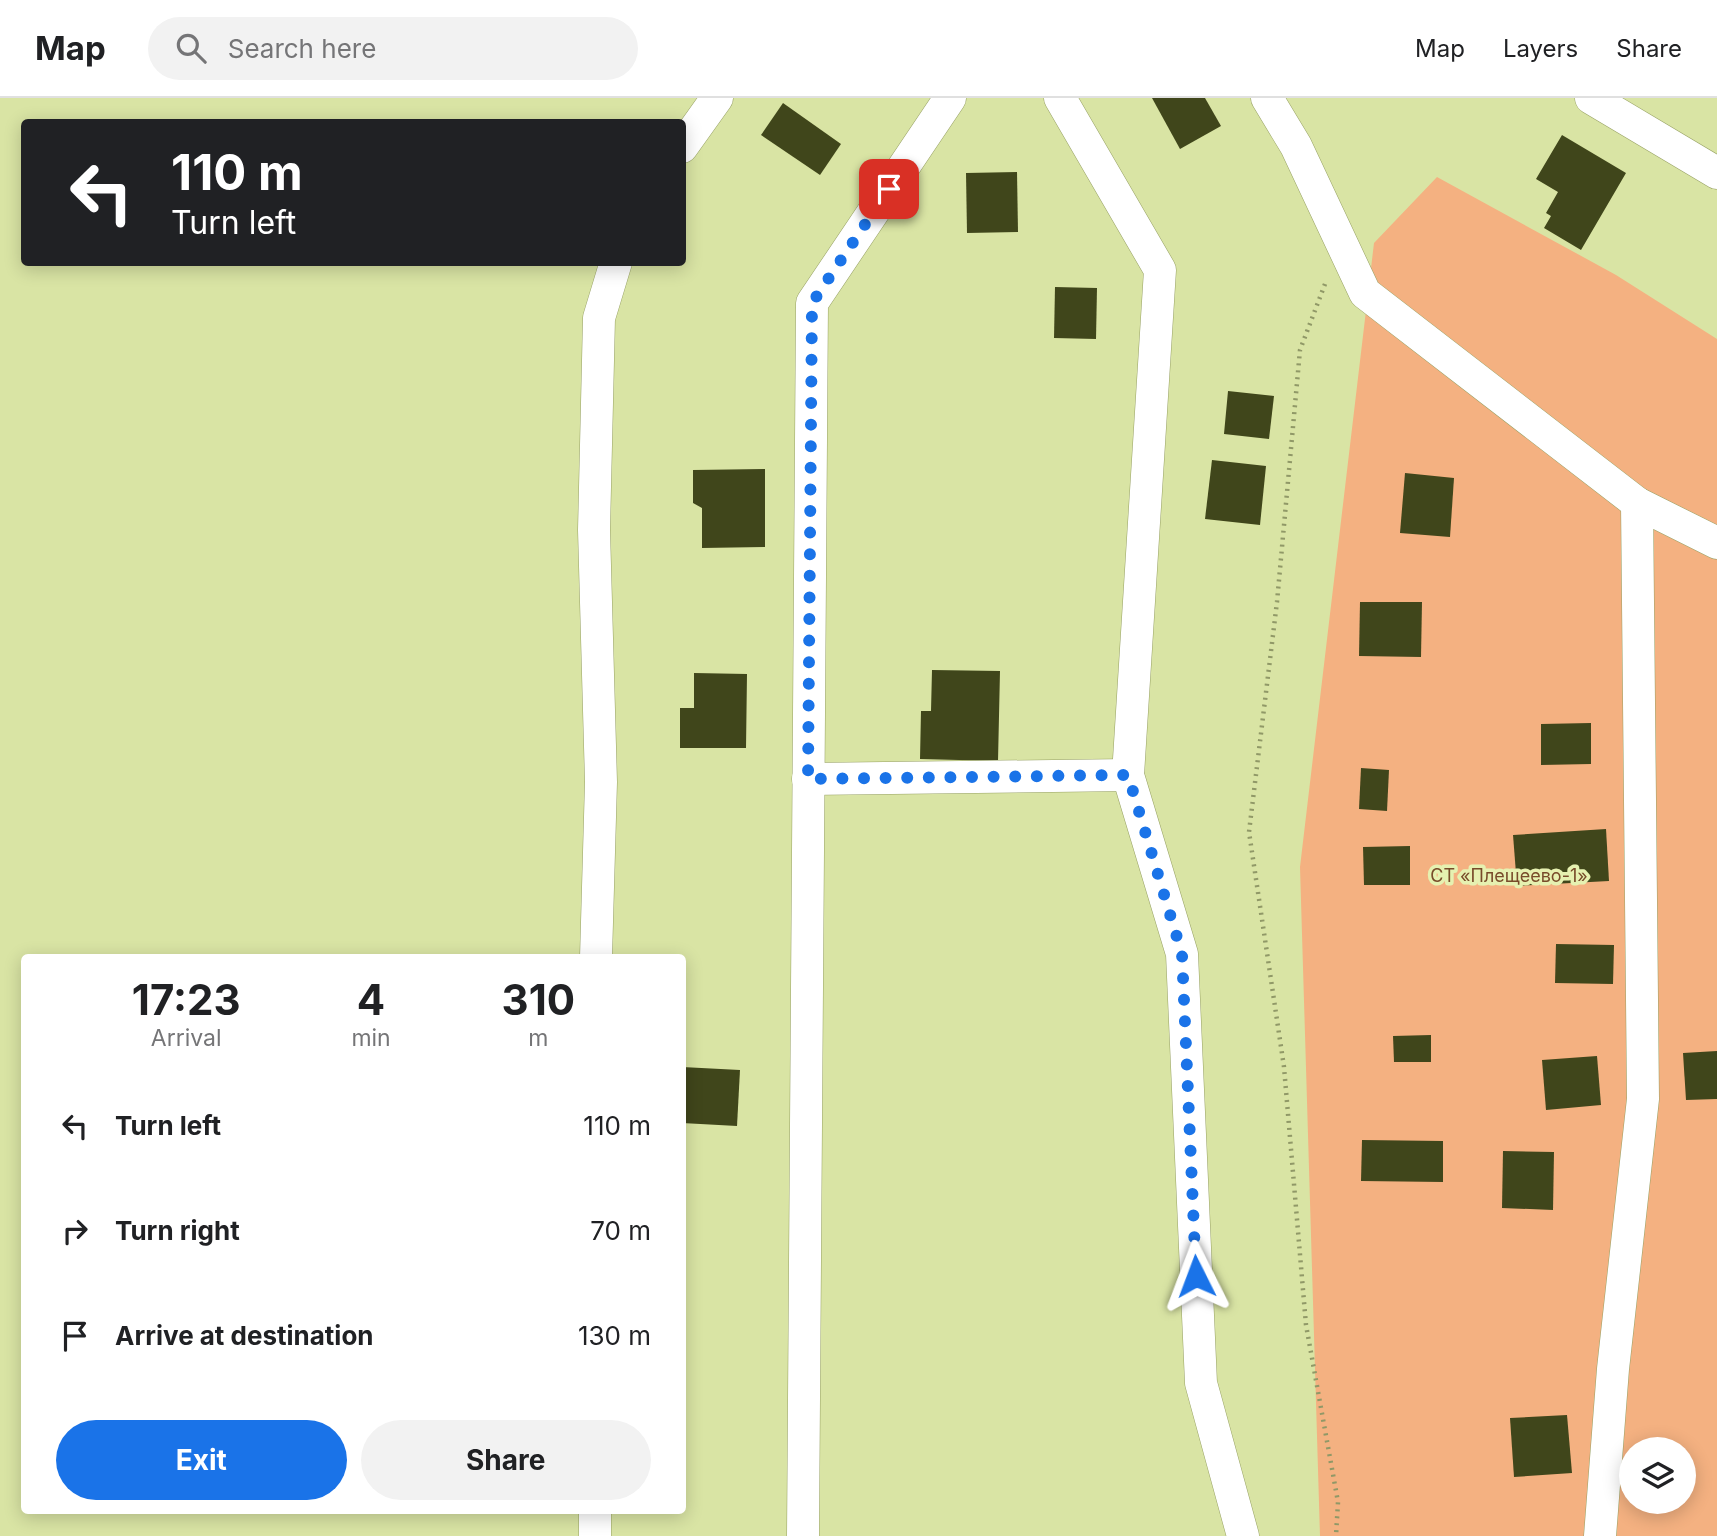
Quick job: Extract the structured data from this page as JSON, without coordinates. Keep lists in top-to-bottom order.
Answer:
{
  "parks": ["СТ «Плещеево-1»"],
  "page": {
    "header": "Map",
    "search": "Search here",
    "nav": ["Map", "Layers", "Share"],
    "turn": ["110 m", "Turn left"],
    "eta": [
      "17:23",
      "Arrival",
      "4",
      "min",
      "310",
      "m"
    ],
    "list": [
      {
        "name": "Turn left",
        "value": "110 m"
      },
      {
        "name": "Turn right",
        "value": "70 m"
      },
      {
        "name": "Arrive at destination",
        "value": "130 m"
      }
    ],
    "buttons": ["Exit", "Share"]
  }
}
